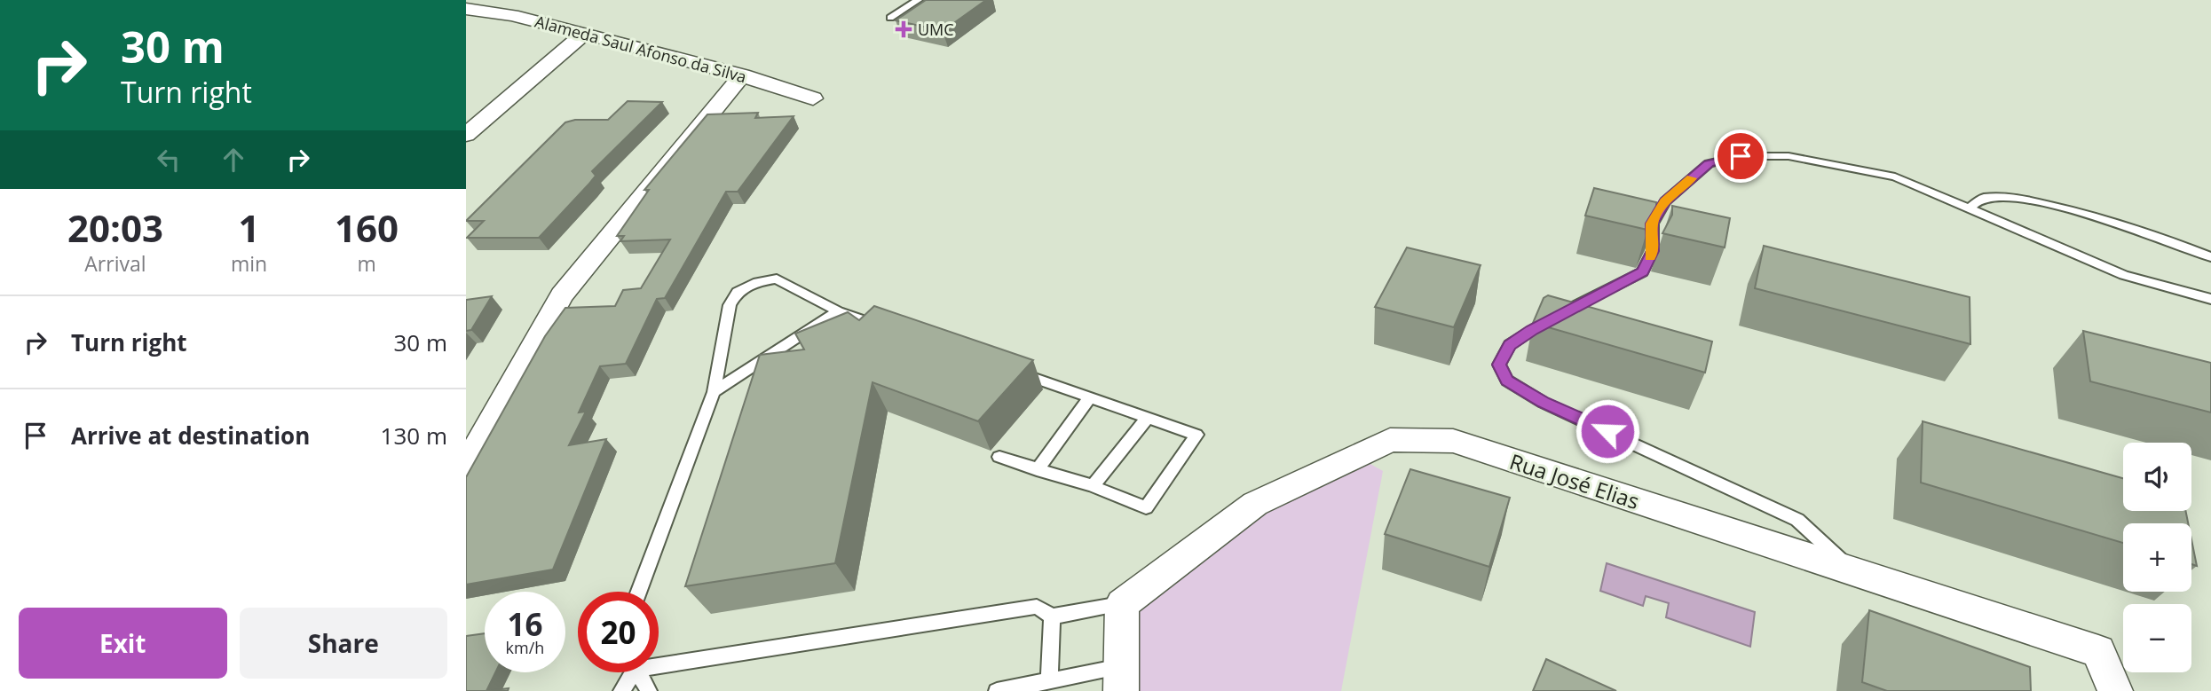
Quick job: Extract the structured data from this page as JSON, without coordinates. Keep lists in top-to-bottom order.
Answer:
{
  "streets": {
    "street": ["Alameda Saul Afonso da Silva", "Rua José Elias"]
  },
  "places": {
    "health": ["UMC"]
  },
  "page": {
    "turn": ["30 m", "Turn right"],
    "eta": [
      "20:03",
      "Arrival",
      "1",
      "min",
      "160",
      "m"
    ],
    "list": [
      {
        "name": "Turn right",
        "value": "30 m"
      },
      {
        "name": "Arrive at destination",
        "value": "130 m"
      }
    ],
    "map_buttons": ["+", "−"],
    "speed": "16 km/h",
    "limit": "20",
    "buttons": ["Exit", "Share"]
  }
}
